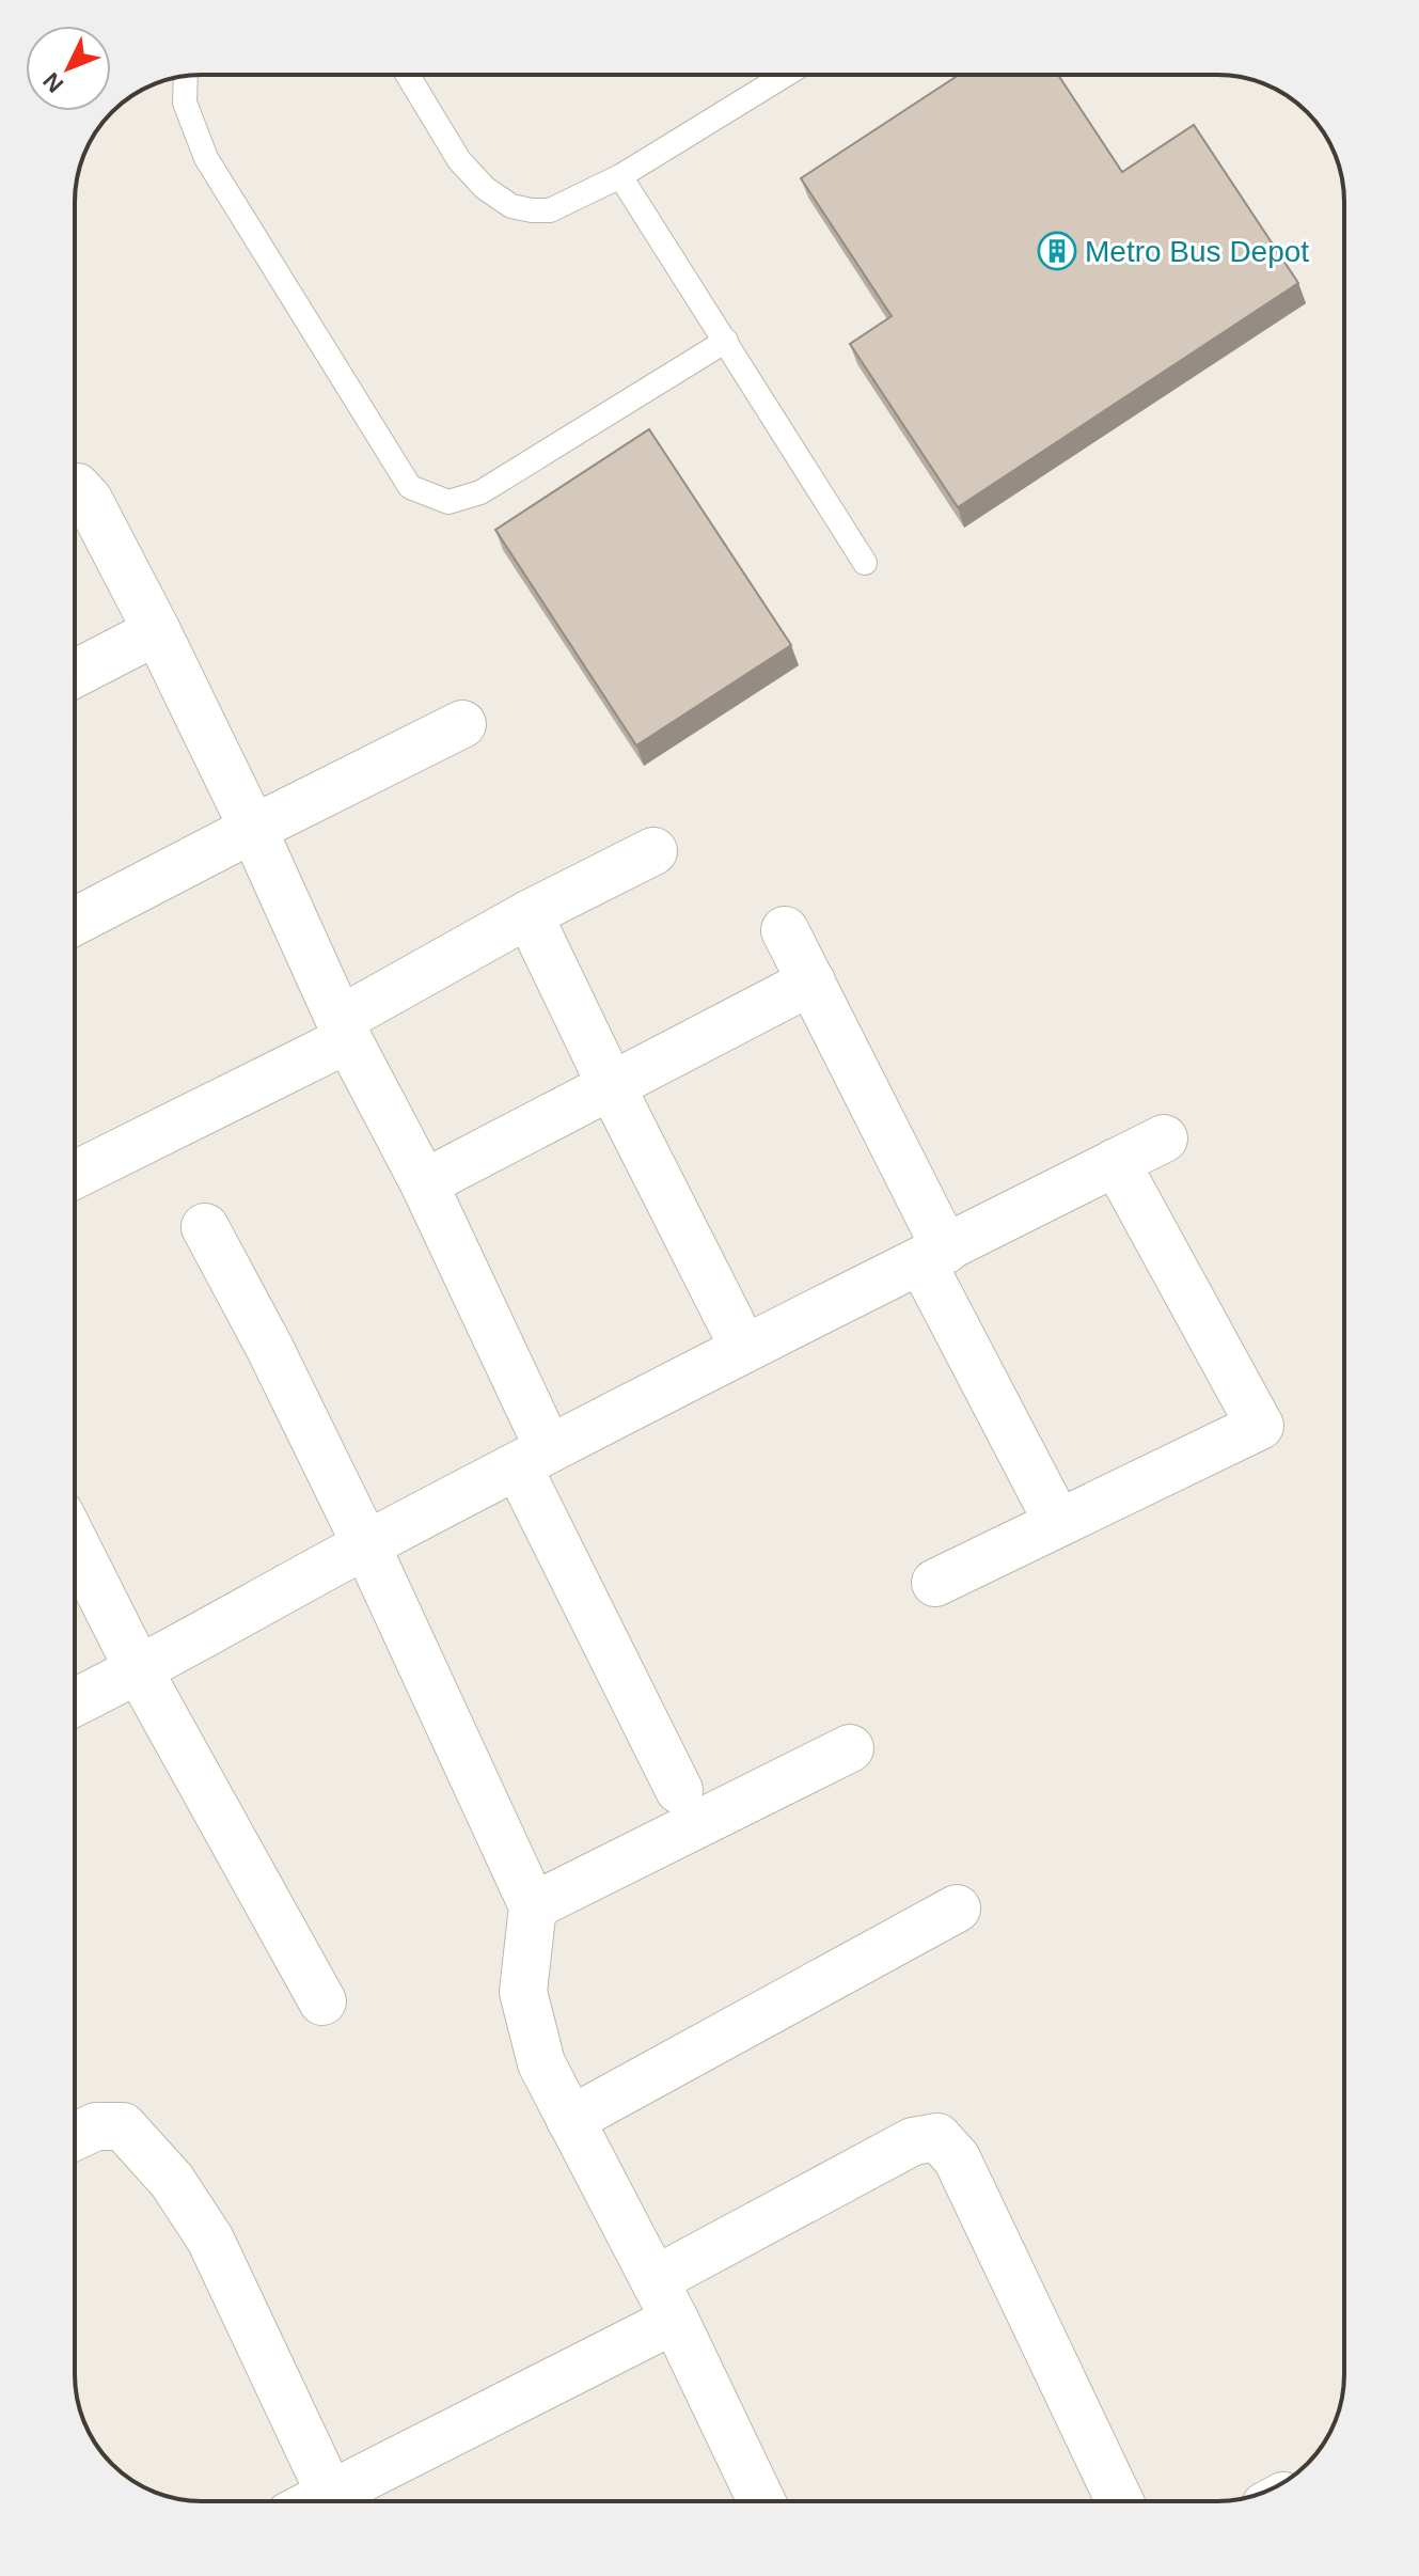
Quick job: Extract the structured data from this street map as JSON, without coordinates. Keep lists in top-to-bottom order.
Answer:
{
  "places": {
    "building": ["Metro Bus Depot"]
  },
  "north": "bottom left"
}
